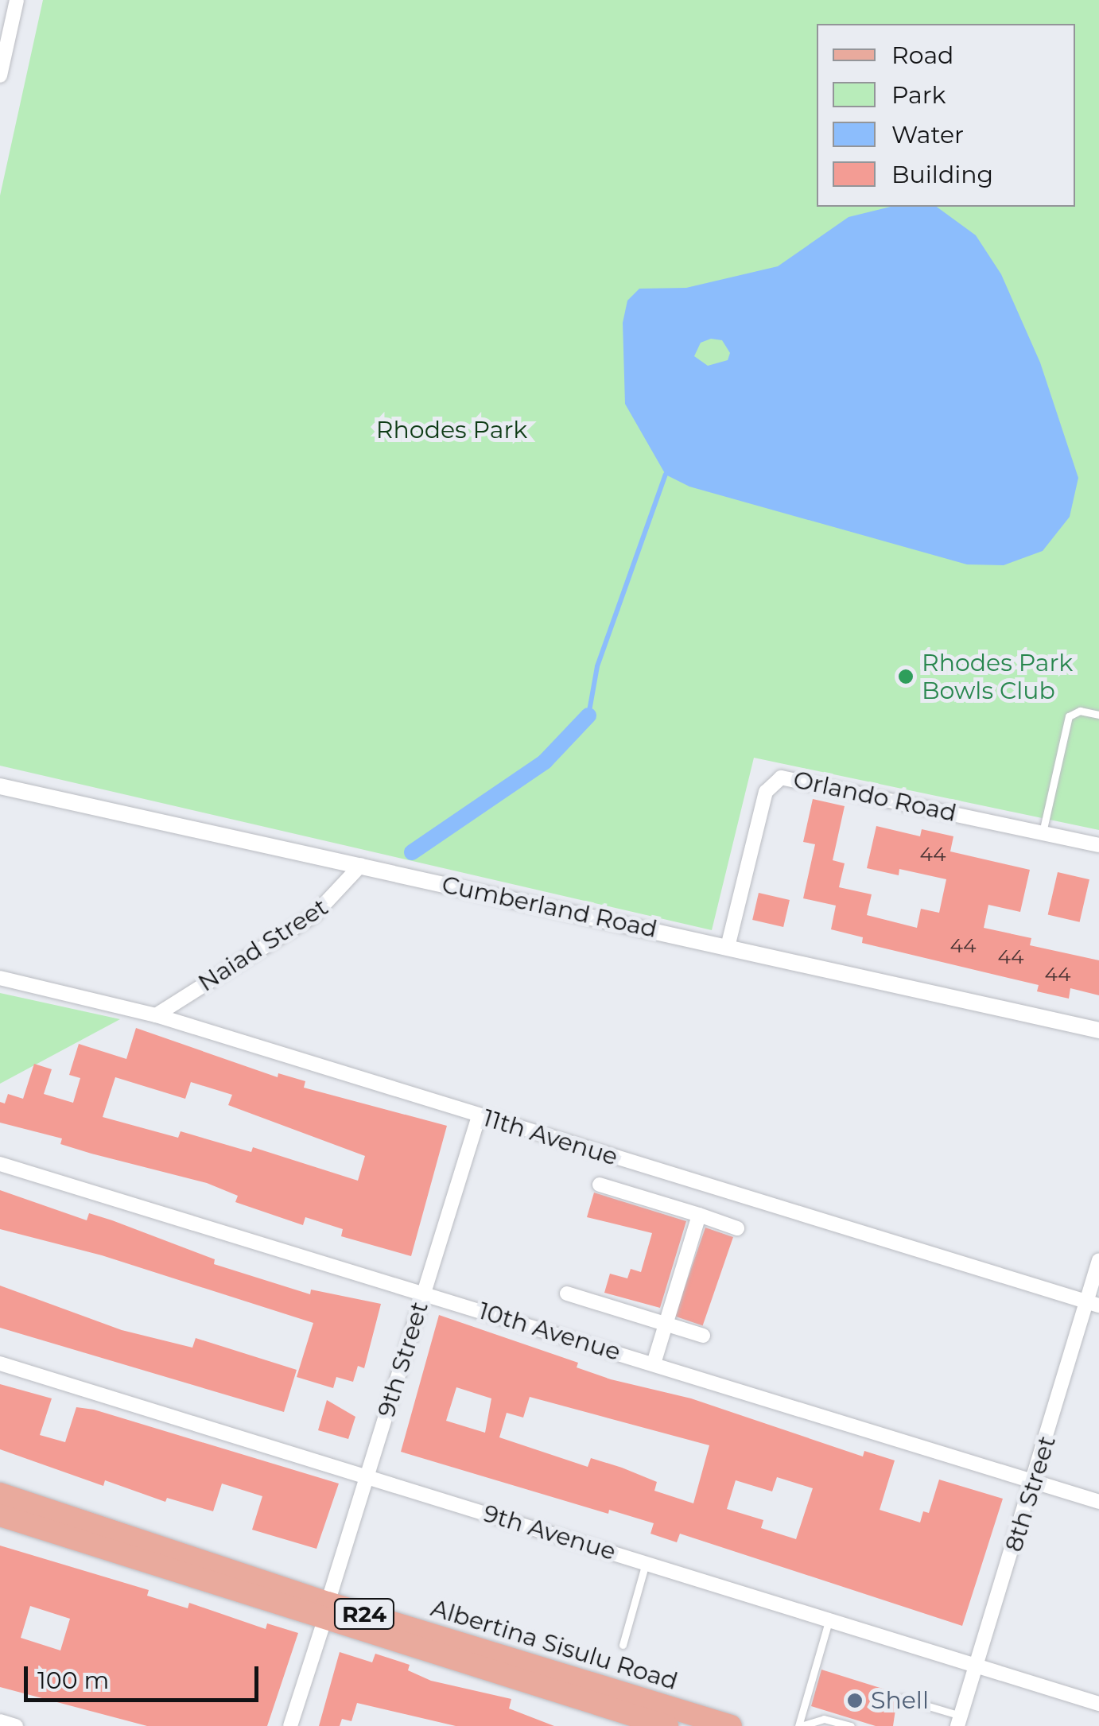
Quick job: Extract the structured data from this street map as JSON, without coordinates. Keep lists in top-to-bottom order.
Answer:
{
  "streets": {
    "main road": ["R24", "Albertina Sisulu Road"],
    "street": [
      "Orlando Road",
      "Cumberland Road",
      "Naiad Street",
      "11th Avenue",
      "10th Avenue",
      "9th Street",
      "8th Street",
      "9th Avenue"
    ]
  },
  "crossings": [
    ["Orlando Road", "Cumberland Road"],
    ["Cumberland Road", "Naiad Street"],
    ["Naiad Street", "11th Avenue"],
    ["11th Avenue", "9th Street"],
    ["11th Avenue", "8th Street"],
    ["10th Avenue", "9th Street"],
    ["10th Avenue", "8th Street"],
    ["9th Street", "9th Avenue"],
    ["9th Street", "Albertina Sisulu Road"],
    ["8th Street", "9th Avenue"]
  ],
  "parks": ["Rhodes Park"],
  "places": ["Rhodes Park Bowls Club", "Shell"],
  "house_numbers": [
    "44",
    "44",
    "44",
    "44"
  ],
  "legend": [
    "Road",
    "Park",
    "Water",
    "Building"
  ],
  "scale_bar": "100 m"
}
